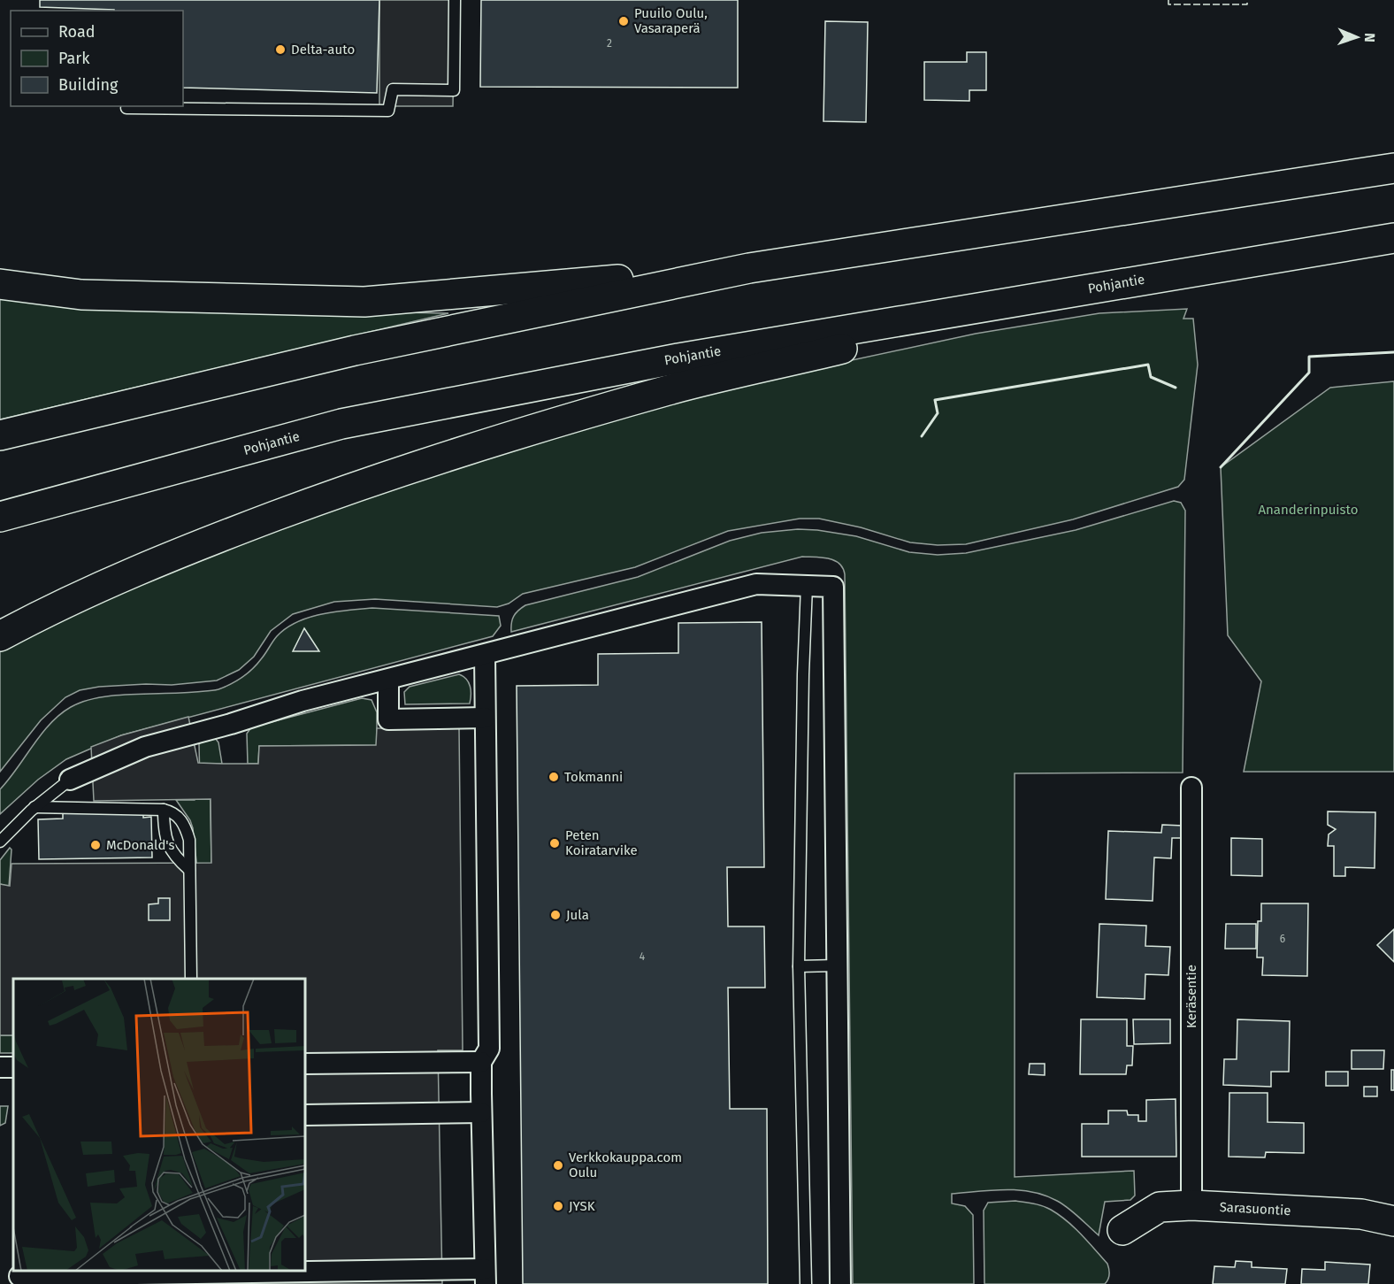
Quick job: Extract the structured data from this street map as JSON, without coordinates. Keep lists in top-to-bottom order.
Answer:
{
  "streets": {
    "main road": ["Pohjantie", "Sarasuontie"],
    "street": ["Keräsentie"]
  },
  "crossings": [
    ["Keräsentie", "Sarasuontie"]
  ],
  "parks": ["Ananderinpuisto"],
  "places": [
    "Puuilo Oulu, Vasaraperä",
    "Delta-auto",
    "Tokmanni",
    "Peten Koiratarvike",
    "McDonald's",
    "Jula",
    "Verkkokauppa.com Oulu",
    "JYSK"
  ],
  "house_numbers": ["2", "6", "4"],
  "legend": ["Road", "Park", "Building"],
  "north": "right"
}
